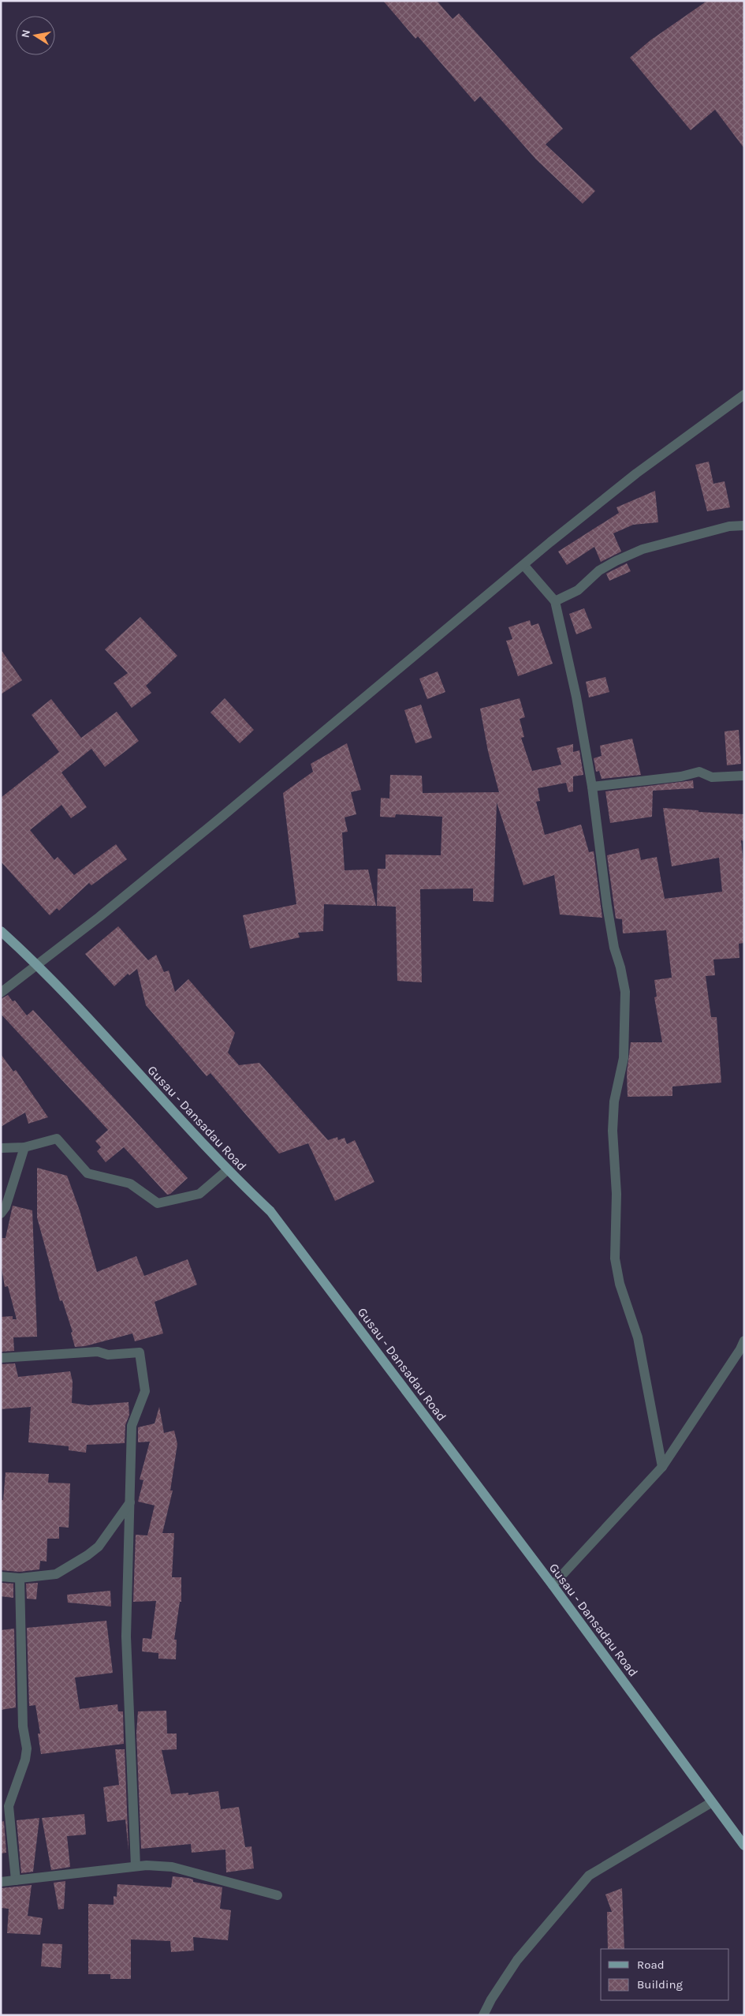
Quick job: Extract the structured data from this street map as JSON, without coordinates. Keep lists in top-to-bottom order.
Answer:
{
  "streets": {
    "main road": ["Gusau - Dansadau Road"]
  },
  "legend": ["Road", "Building"],
  "north": "left"
}
